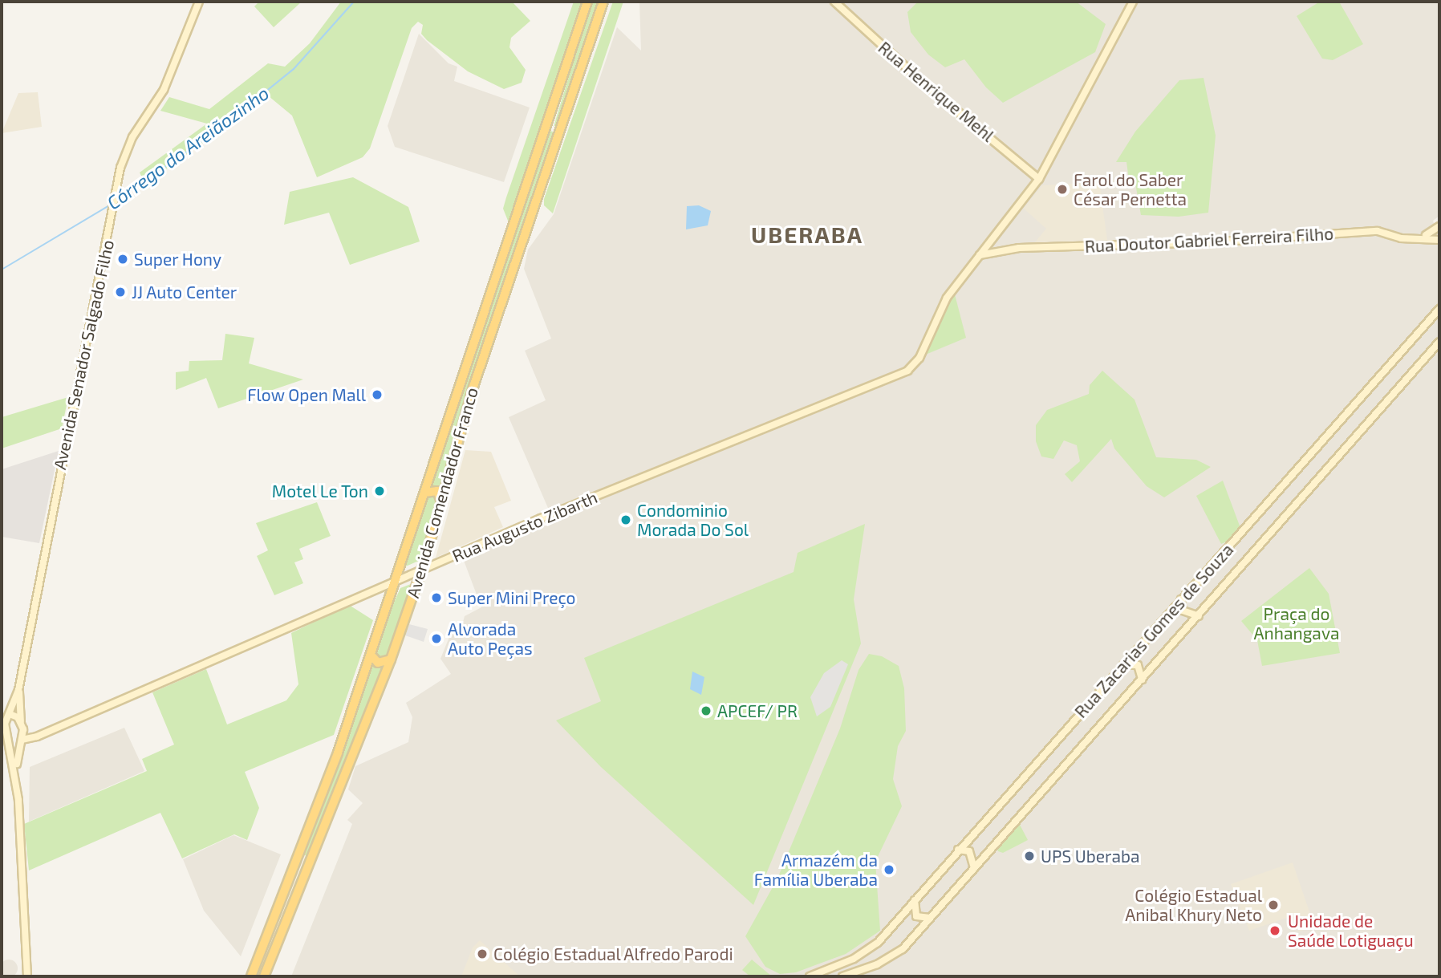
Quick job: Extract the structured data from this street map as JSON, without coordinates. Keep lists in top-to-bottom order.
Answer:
{
  "streets": {
    "highway": ["Avenida Comendador Franco"],
    "main road": [
      "Rua Henrique Mehl",
      "Rua Doutor Gabriel Ferreira Filho",
      "Avenida Senador Salgado Filho",
      "Rua Augusto Zibarth",
      "Rua Zacarias Gomes de Souza"
    ]
  },
  "crossings": [
    ["Rua Doutor Gabriel Ferreira Filho", "Rua Augusto Zibarth"],
    ["Avenida Senador Salgado Filho", "Rua Augusto Zibarth"],
    ["Avenida Comendador Franco", "Rua Augusto Zibarth"]
  ],
  "districts": ["UBERABA"],
  "water": ["Córrego do Areiãozinho"],
  "parks": ["Praça do Anhangava"],
  "places": [
    "Farol do Saber César Pernetta",
    "Super Hony",
    "JJ Auto Center",
    "Flow Open Mall",
    "Motel Le Ton",
    "Condominio Morada Do Sol",
    "Super Mini Preço",
    "Alvorada Auto Peças",
    "APCEF/ PR",
    "UPS Uberaba",
    "Armazém da Família Uberaba",
    "Colégio Estadual Anibal Khury Neto",
    "Unidade de Saúde Lotiguaçu",
    "Colégio Estadual Alfredo Parodi"
  ]
}
